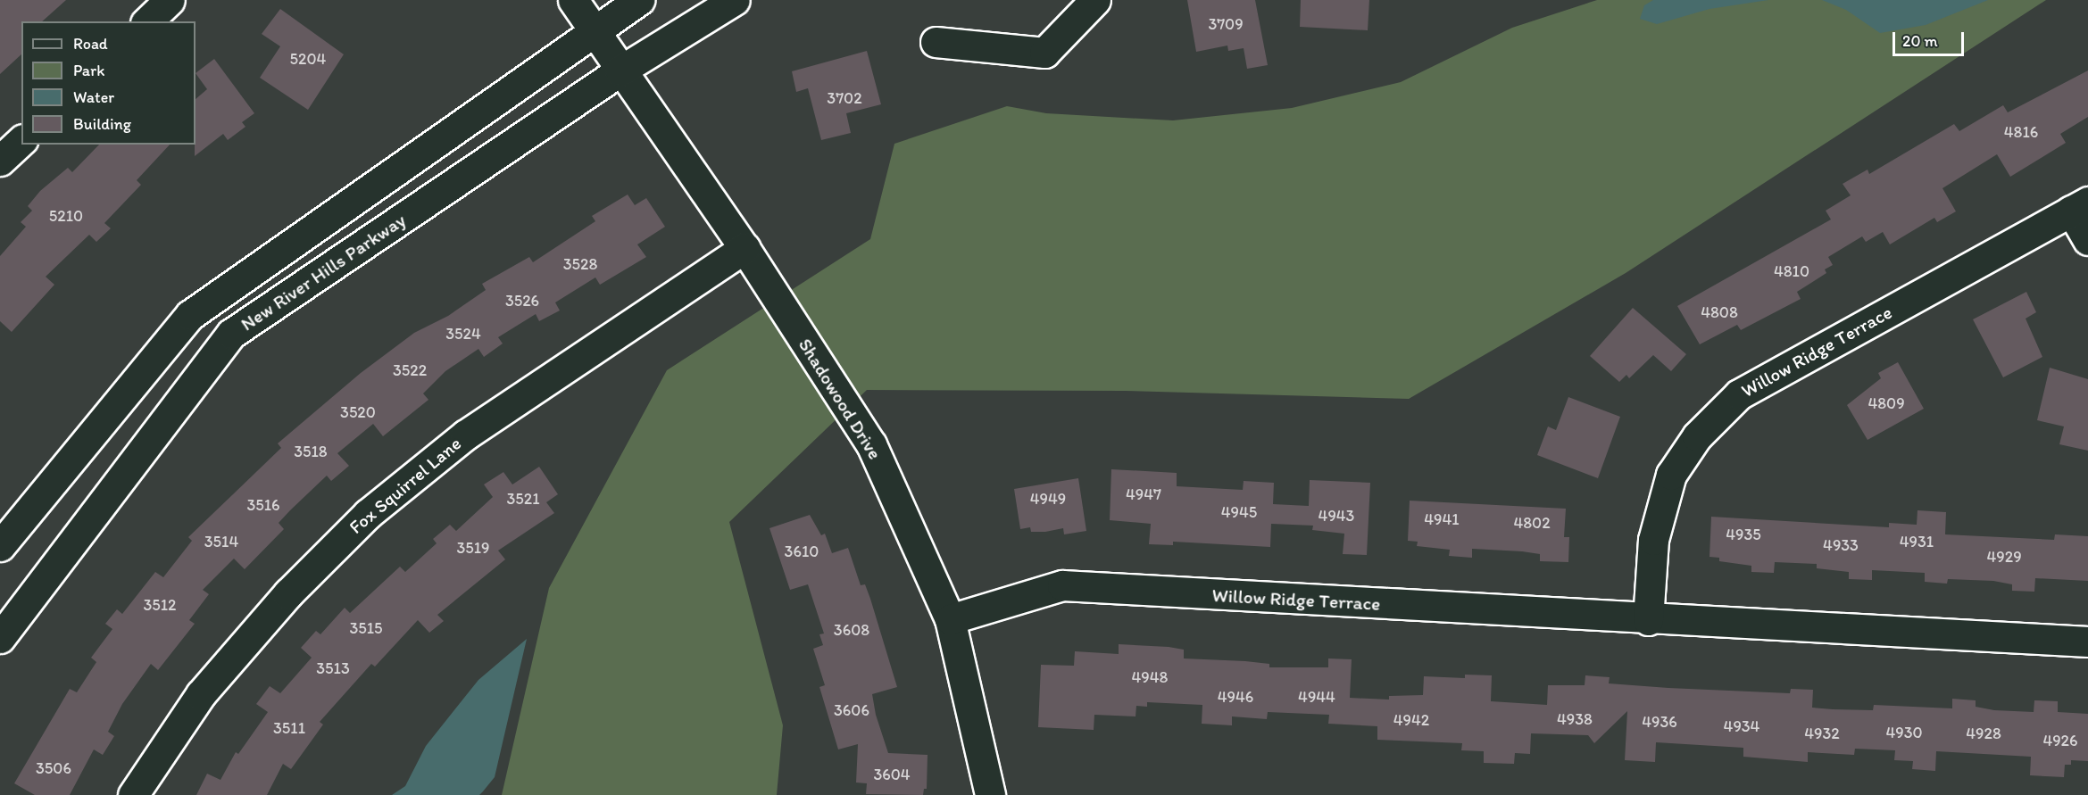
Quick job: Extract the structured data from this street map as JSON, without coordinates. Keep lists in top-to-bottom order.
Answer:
{
  "streets": {
    "street": [
      "New River Hills Parkway",
      "Willow Ridge Terrace",
      "Shadowood Drive",
      "Fox Squirrel Lane"
    ]
  },
  "crossings": [
    ["New River Hills Parkway", "Shadowood Drive"],
    ["Willow Ridge Terrace", "Shadowood Drive"],
    ["Shadowood Drive", "Fox Squirrel Lane"]
  ],
  "house_numbers": [
    "3709",
    "5204",
    "3702",
    "4816",
    "5210",
    "3528",
    "4810",
    "3526",
    "4808",
    "3524",
    "3522",
    "4809",
    "3520",
    "3518",
    "4947",
    "3521",
    "4949",
    "3516",
    "4945",
    "4943",
    "4941",
    "4802",
    "4935",
    "3514",
    "4931",
    "4933",
    "3519",
    "3610",
    "4929",
    "3512",
    "3515",
    "3608",
    "3513",
    "4948",
    "4946",
    "4944",
    "3606",
    "4938",
    "4942",
    "4936",
    "4934",
    "3511",
    "4930",
    "4932",
    "4928",
    "4926",
    "3506",
    "3604"
  ],
  "legend": [
    "Road",
    "Park",
    "Water",
    "Building"
  ],
  "scale_bar": "20 m"
}
